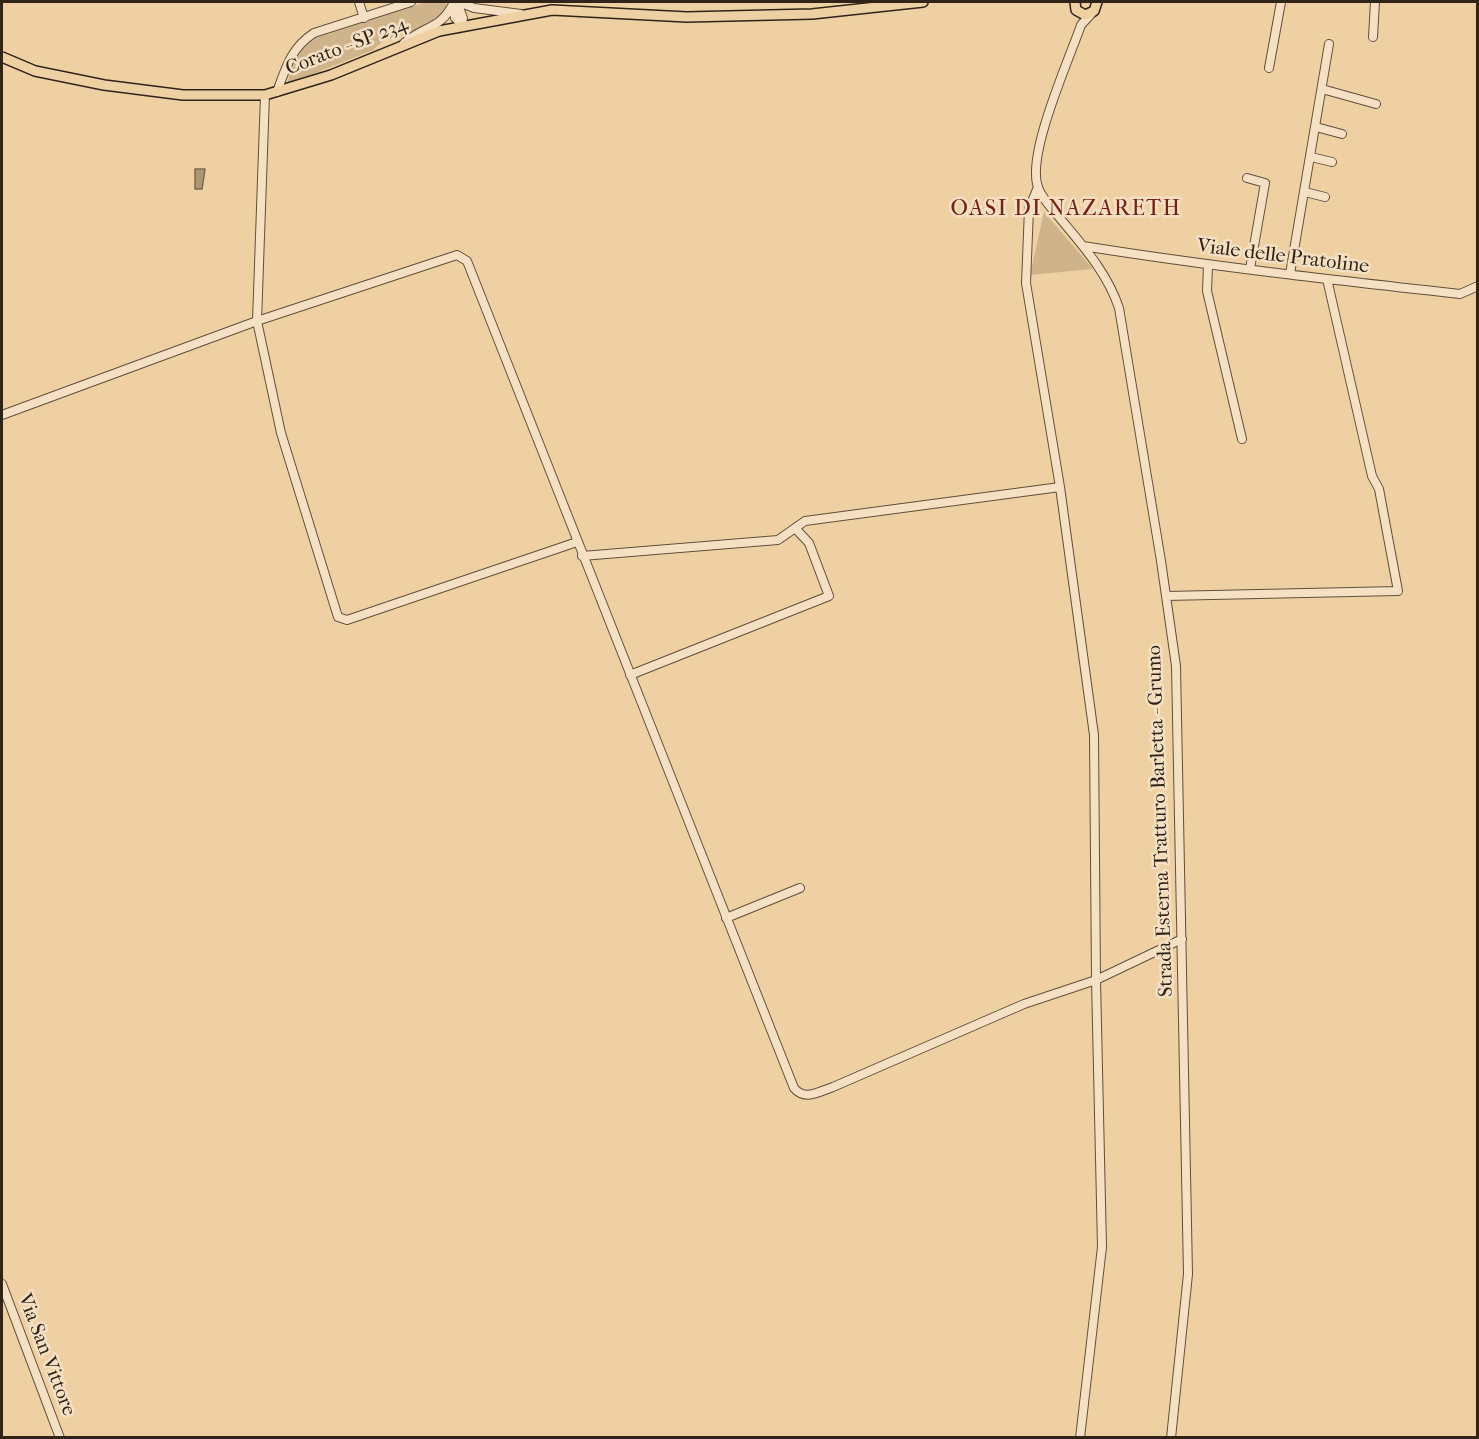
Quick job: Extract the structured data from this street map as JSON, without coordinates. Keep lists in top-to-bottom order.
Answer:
{
  "streets": {
    "main road": ["Corato - SP 234"],
    "street": ["Viale delle Pratoline", "Strada Esterna Tratturo Barletta - Grumo", "Via San Vittore"]
  },
  "crossings": [
    ["Viale delle Pratoline", "Strada Esterna Tratturo Barletta - Grumo"]
  ],
  "districts": ["OASI DI NAZARETH"]
}
